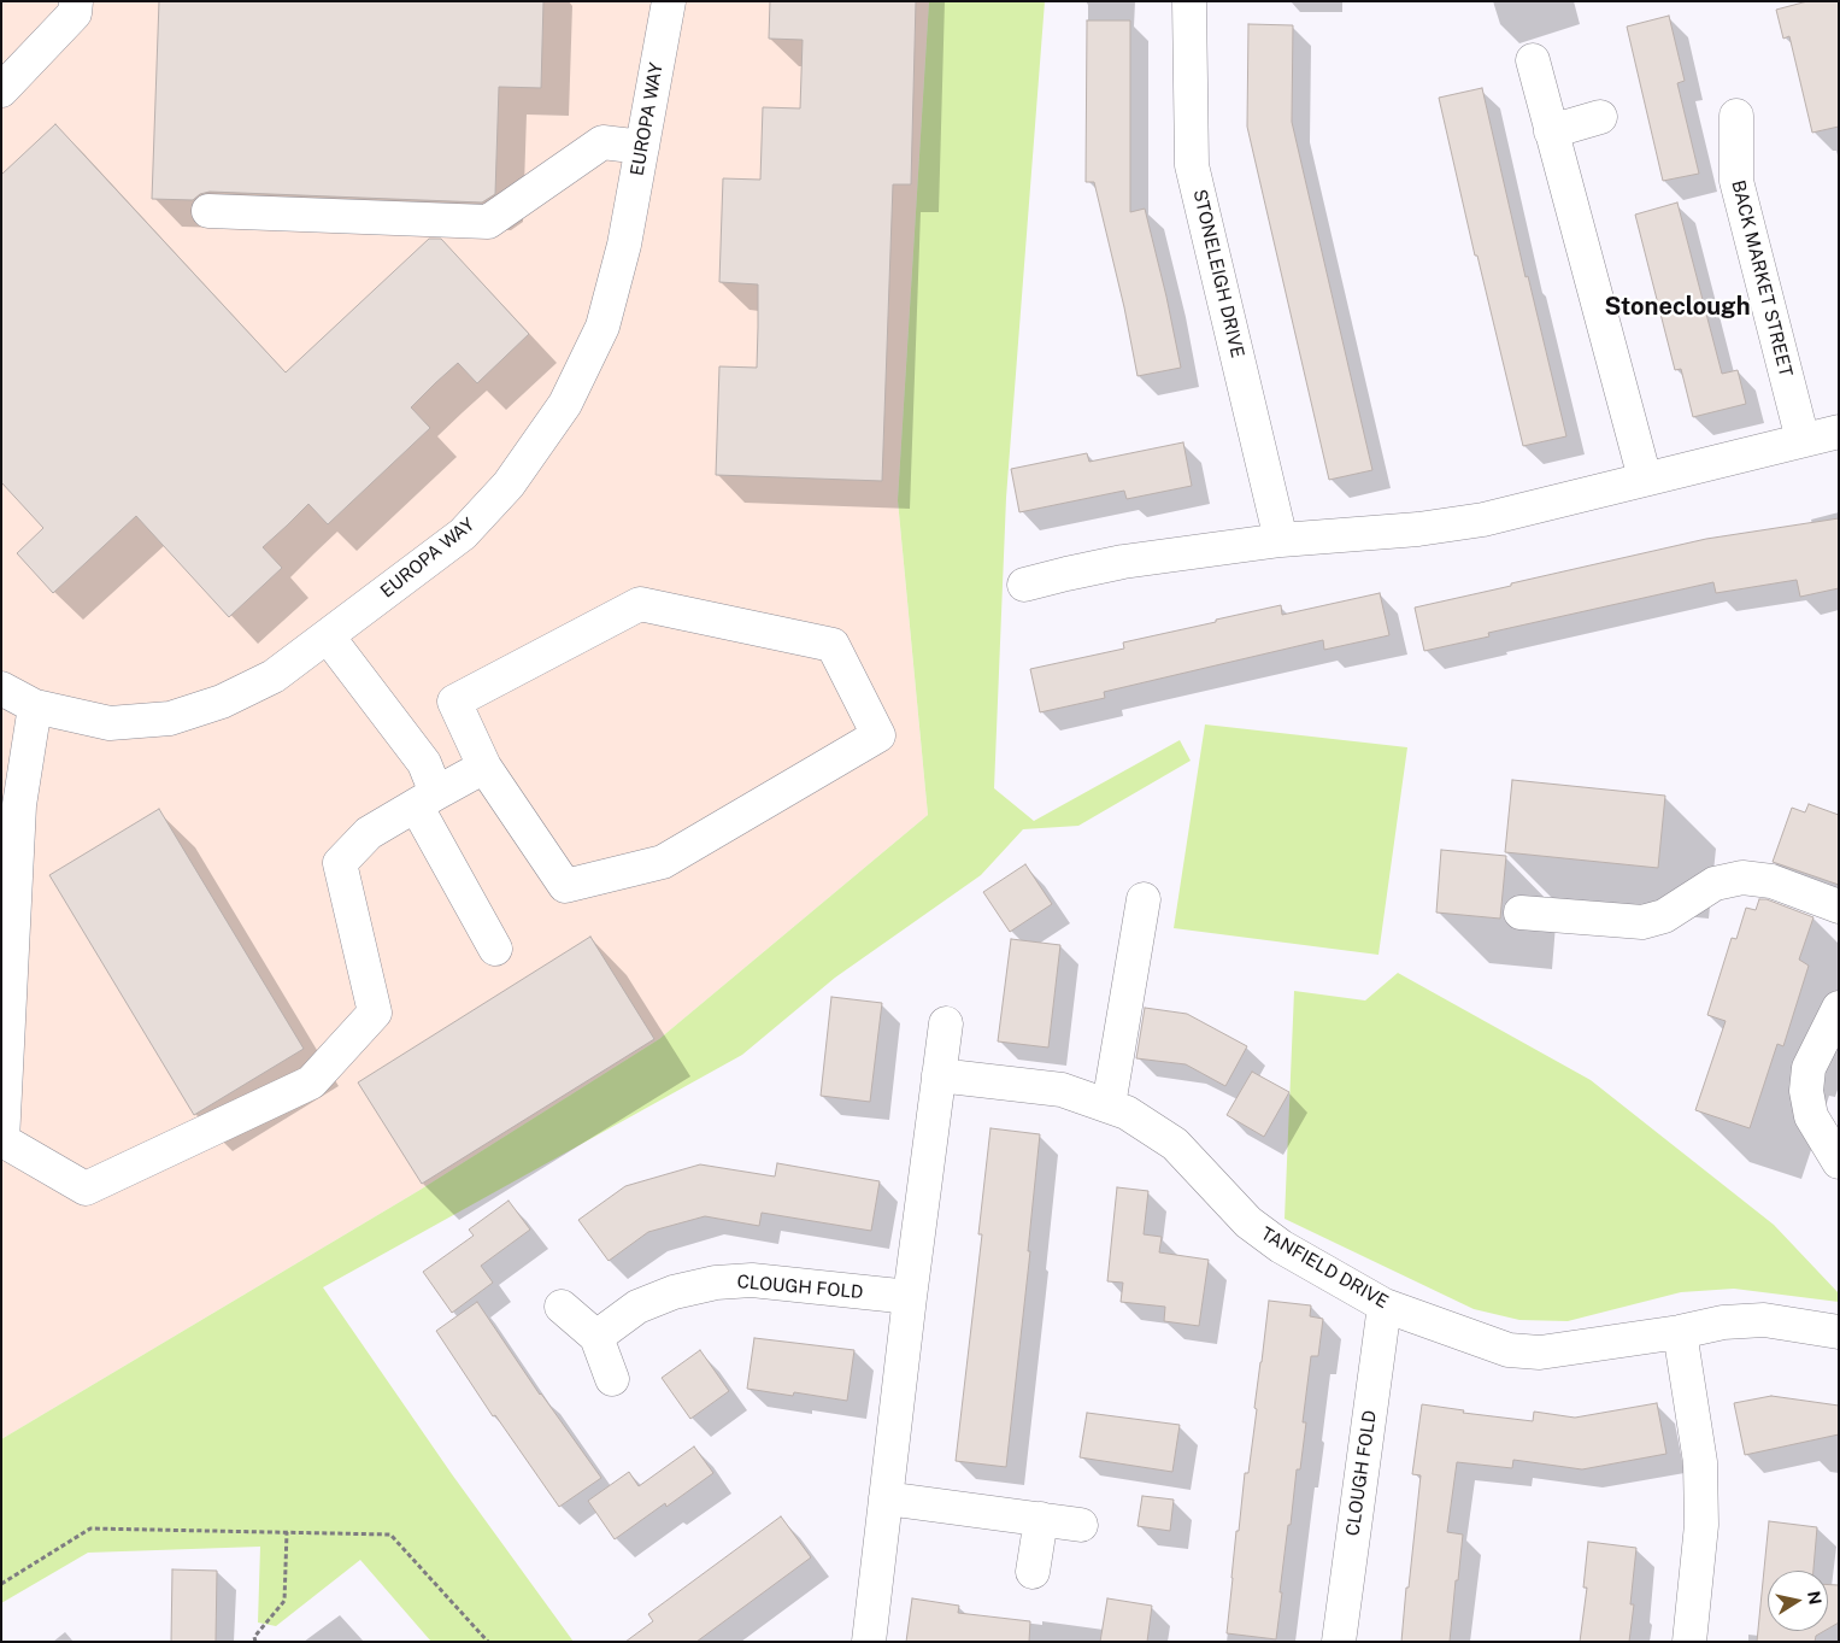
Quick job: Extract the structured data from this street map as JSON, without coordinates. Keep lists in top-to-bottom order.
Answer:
{
  "streets": {
    "street": [
      "EUROPA WAY",
      "STONELEIGH DRIVE",
      "BACK MARKET STREET",
      "TANFIELD DRIVE",
      "CLOUGH FOLD"
    ]
  },
  "crossings": [
    ["TANFIELD DRIVE", "CLOUGH FOLD"]
  ],
  "districts": ["Stoneclough"],
  "north": "right"
}
